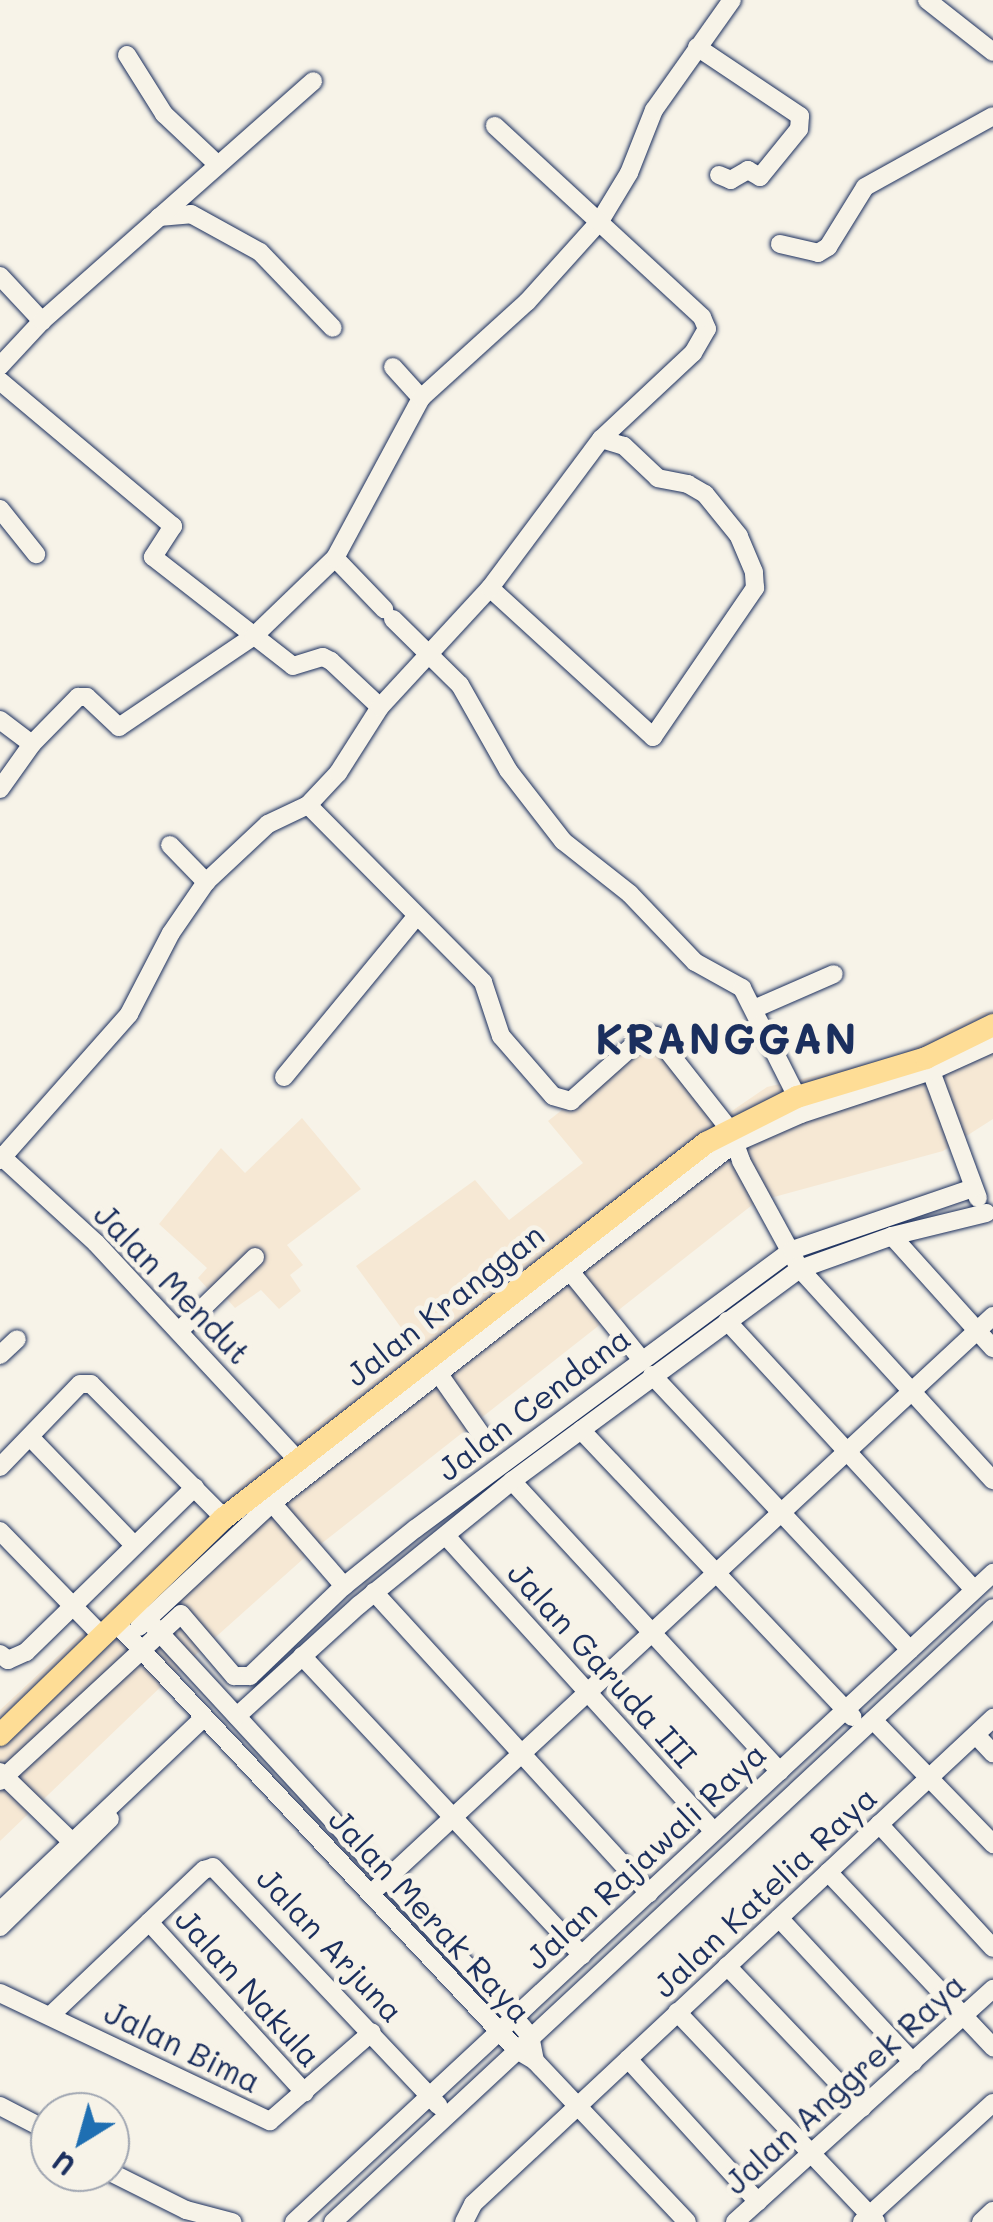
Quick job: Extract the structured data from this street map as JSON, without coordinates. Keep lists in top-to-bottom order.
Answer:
{
  "streets": {
    "main road": ["Jalan Kranggan"],
    "street": [
      "Jalan Mendut",
      "Jalan Cendana",
      "Jalan Garuda III",
      "Jalan Rajawali Raya",
      "Jalan Katelia Raya",
      "Jalan Merak Raya",
      "Jalan Arjuna",
      "Jalan Nakula",
      "Jalan Bima",
      "Jalan Anggrek Raya"
    ]
  },
  "crossings": [
    ["Jalan Mendut", "Jalan Kranggan"],
    ["Jalan Kranggan", "Jalan Cendana"],
    ["Jalan Kranggan", "Jalan Merak Raya"],
    ["Jalan Cendana", "Jalan Merak Raya"],
    ["Jalan Garuda III", "Jalan Rajawali Raya"],
    ["Jalan Rajawali Raya", "Jalan Merak Raya"],
    ["Jalan Rajawali Raya", "Jalan Arjuna"],
    ["Jalan Katelia Raya", "Jalan Merak Raya"],
    ["Jalan Arjuna", "Jalan Nakula"],
    ["Jalan Arjuna", "Jalan Bima"],
    ["Jalan Nakula", "Jalan Bima"]
  ],
  "districts": ["KRANGGAN"],
  "north": "bottom left"
}
